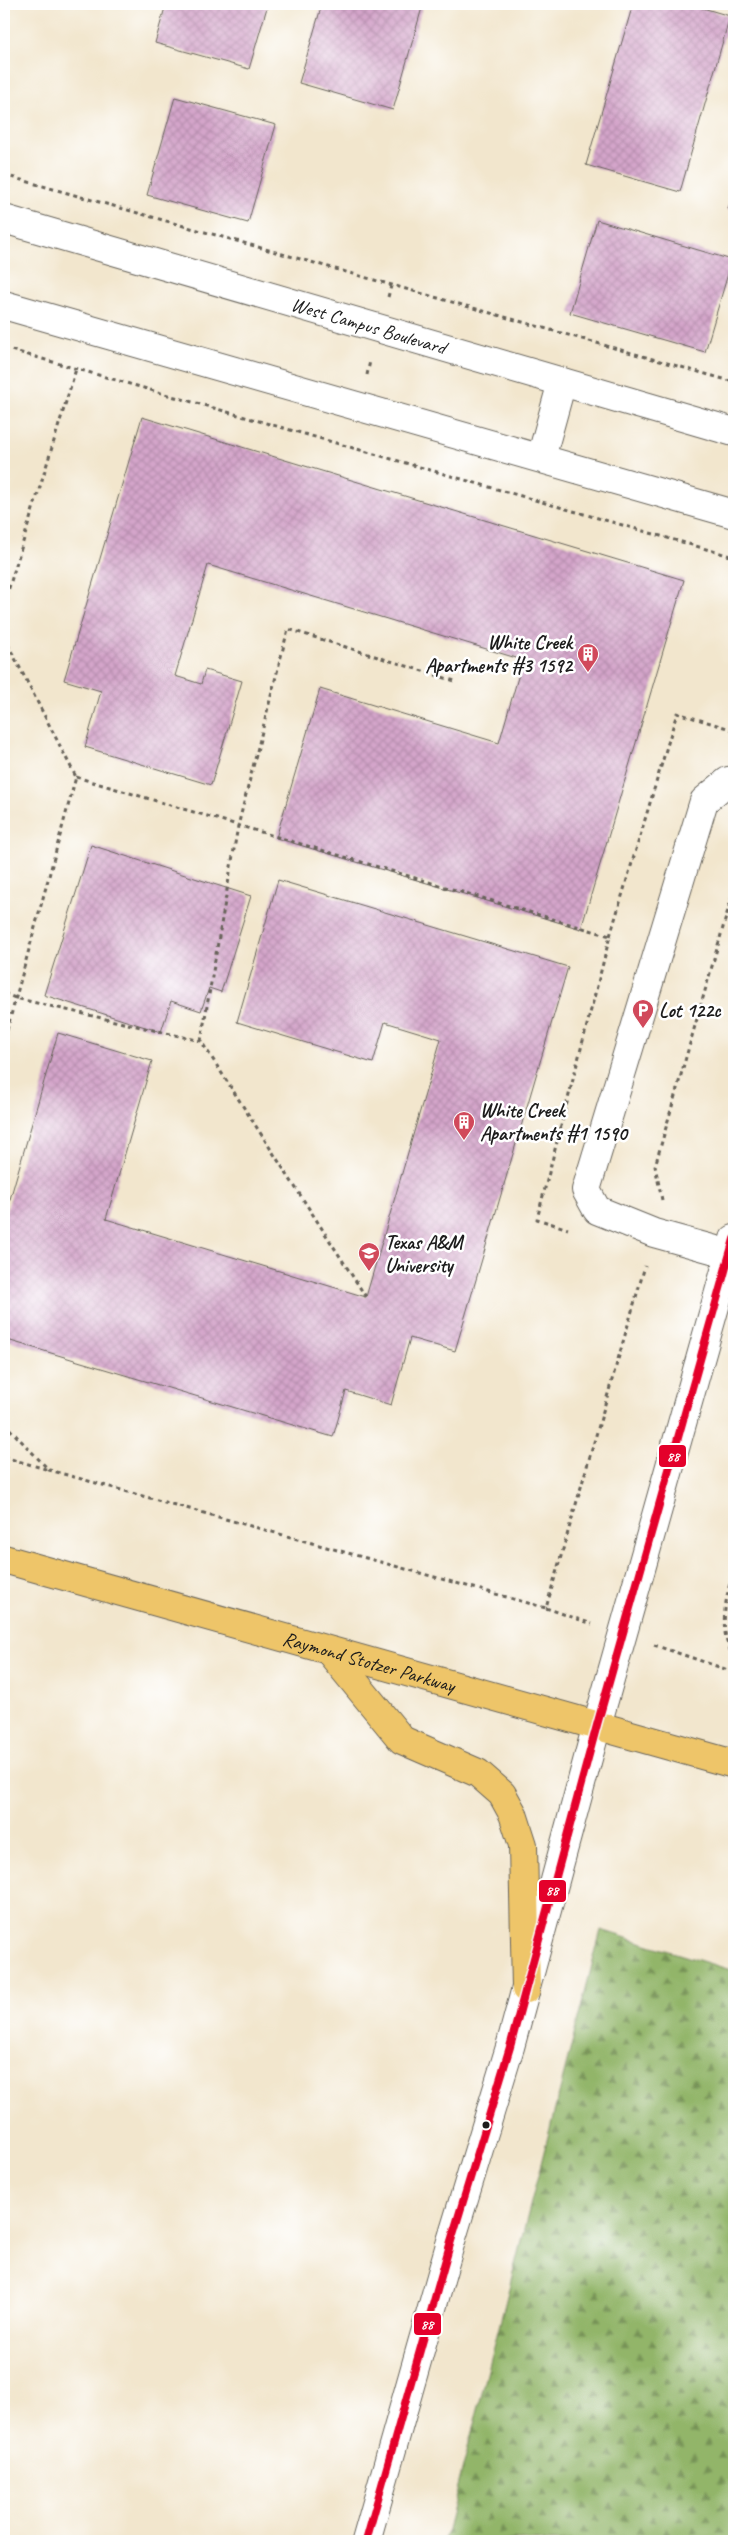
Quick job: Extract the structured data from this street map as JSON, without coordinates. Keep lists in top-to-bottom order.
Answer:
{
  "streets": {
    "main road": ["Raymond Stotzer Parkway"],
    "street": ["West Campus Boulevard"]
  },
  "places": {
    "building": ["White Creek Apartments #3 1592", "White Creek Apartments #1 1590"],
    "parking": ["Lot 122c"],
    "school or university": ["Texas A&M University"]
  },
  "lines": ["transit line 88"]
}
